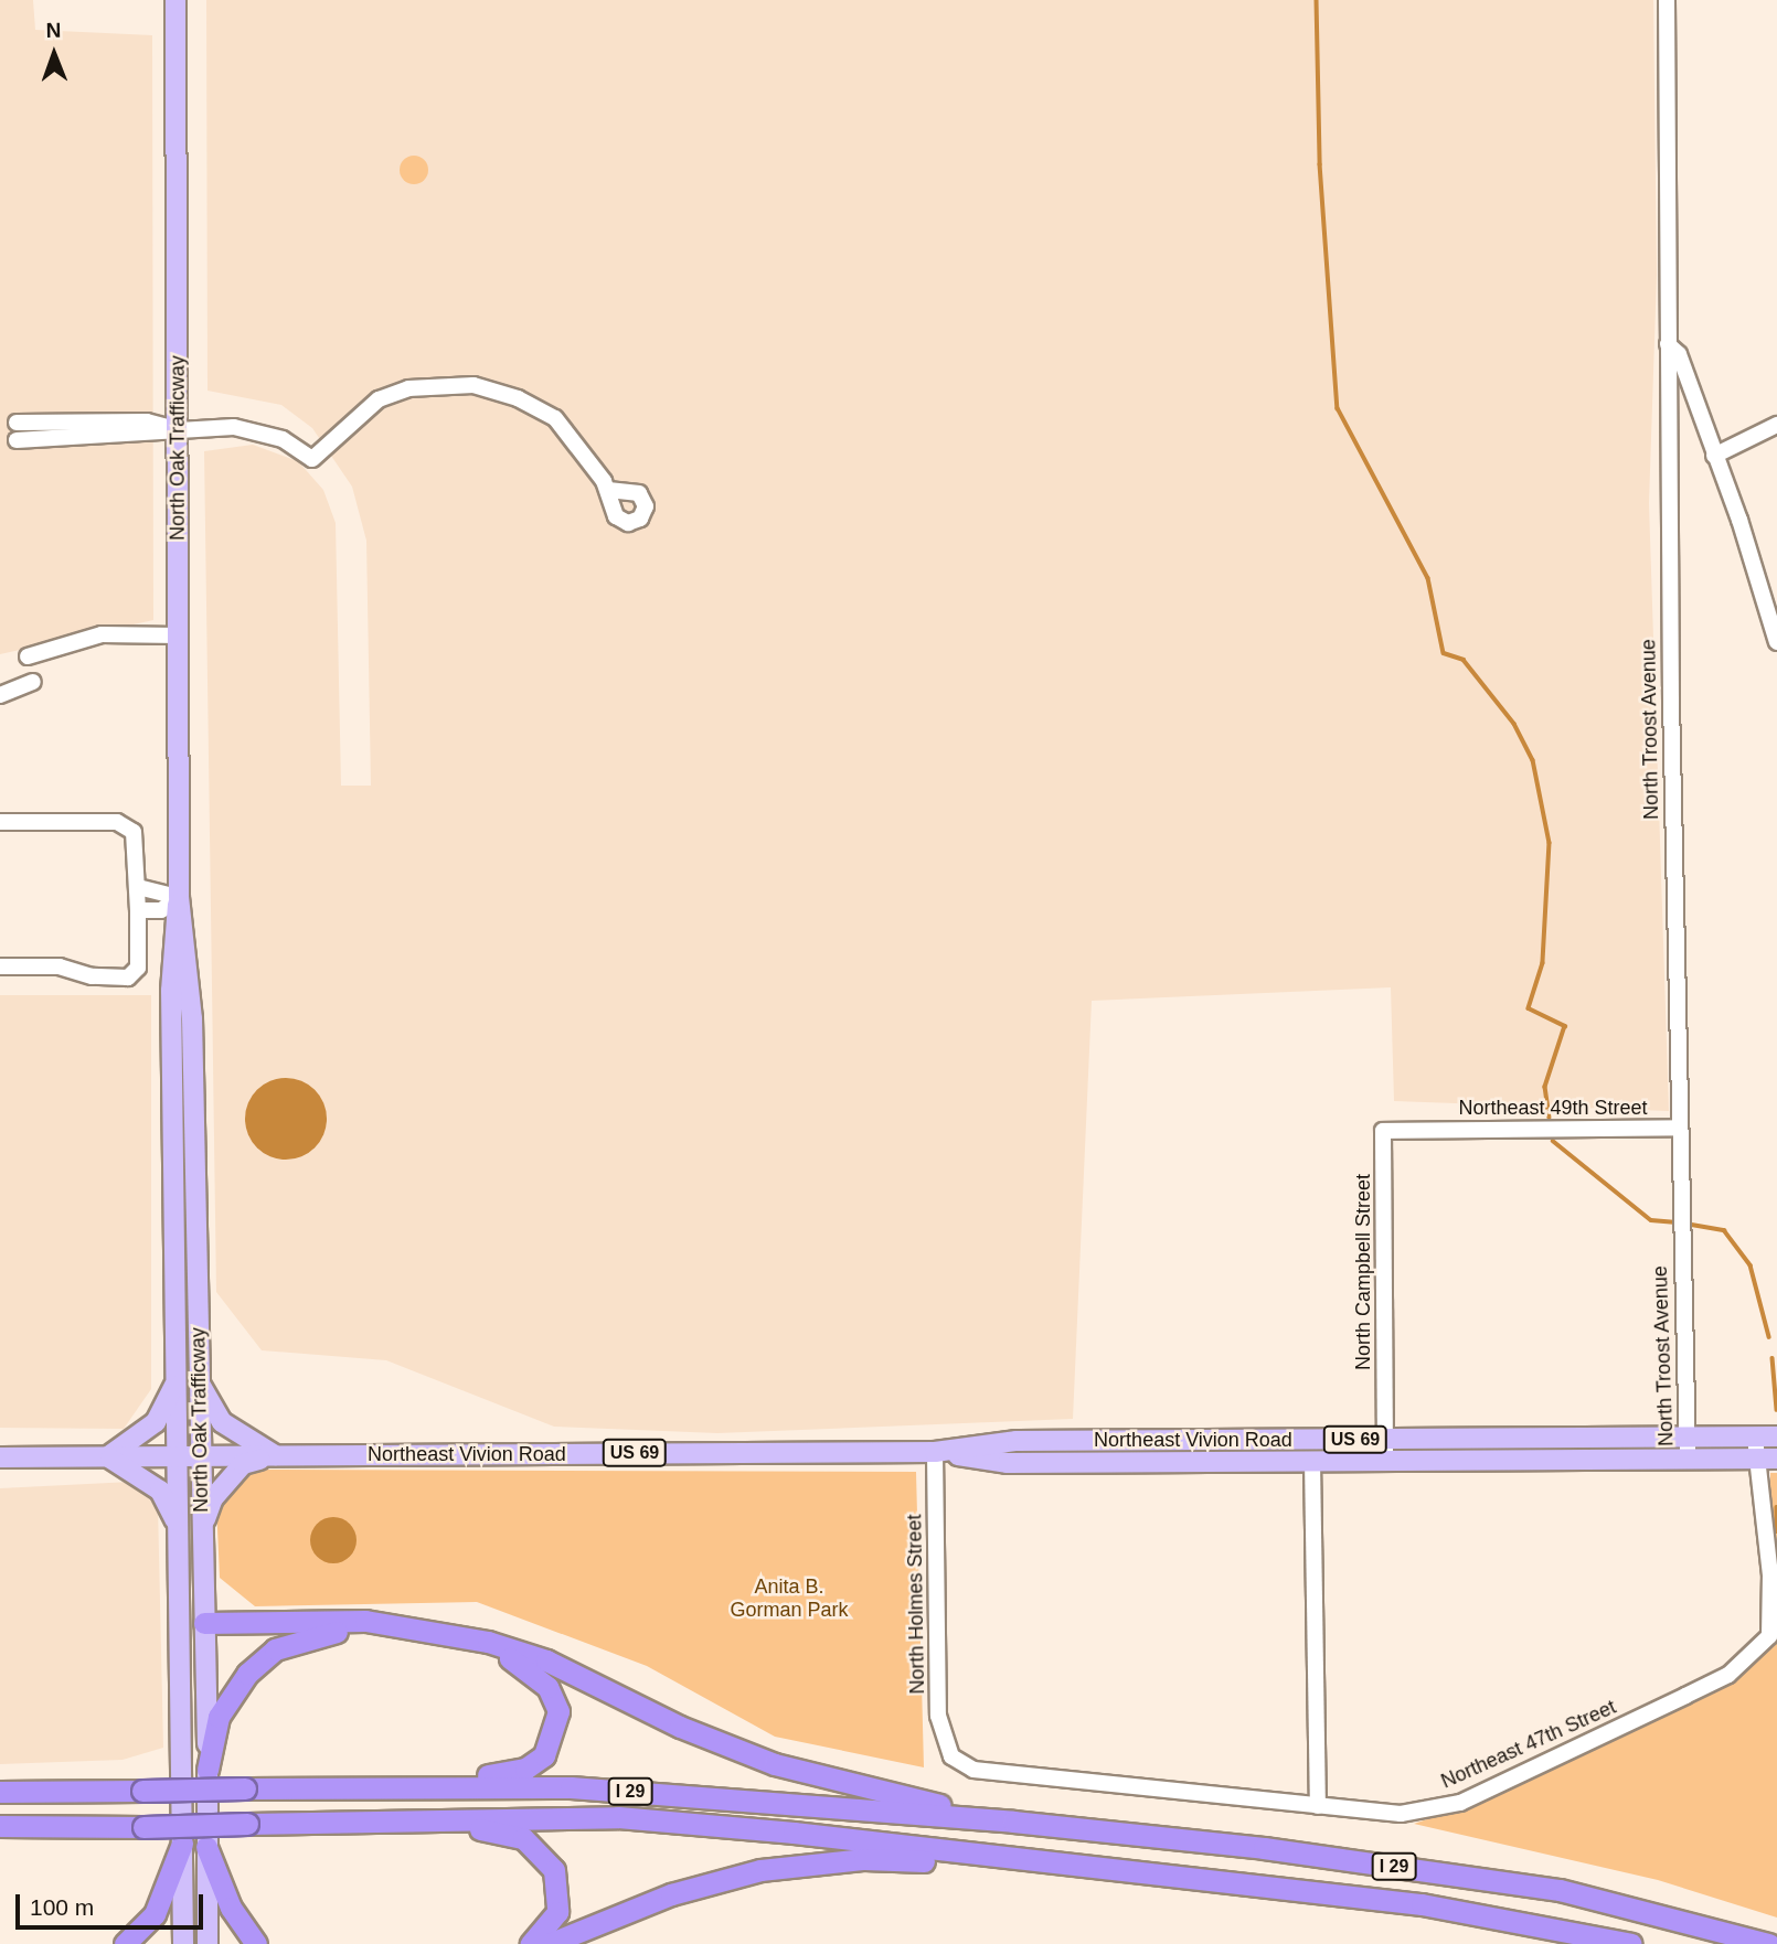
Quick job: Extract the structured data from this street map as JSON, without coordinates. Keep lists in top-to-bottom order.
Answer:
{
  "streets": {
    "highway": ["I 29"],
    "main road": ["North Oak Trafficway", "Northeast Vivion Road", "US 69"],
    "street": [
      "North Troost Avenue",
      "Northeast 49th Street",
      "North Campbell Street",
      "North Holmes Street",
      "Northeast 47th Street"
    ]
  },
  "crossings": [
    ["North Oak Trafficway", "Northeast Vivion Road"],
    ["North Troost Avenue", "Northeast 49th Street"],
    ["North Troost Avenue", "Northeast Vivion Road"],
    ["Northeast 49th Street", "North Campbell Street"],
    ["North Campbell Street", "Northeast Vivion Road"],
    ["Northeast Vivion Road", "North Holmes Street"],
    ["Northeast Vivion Road", "Northeast 47th Street"],
    ["North Holmes Street", "Northeast 47th Street"]
  ],
  "parks": ["Anita B. Gorman Park"],
  "scale_bar": "100 m",
  "north": "top"
}
